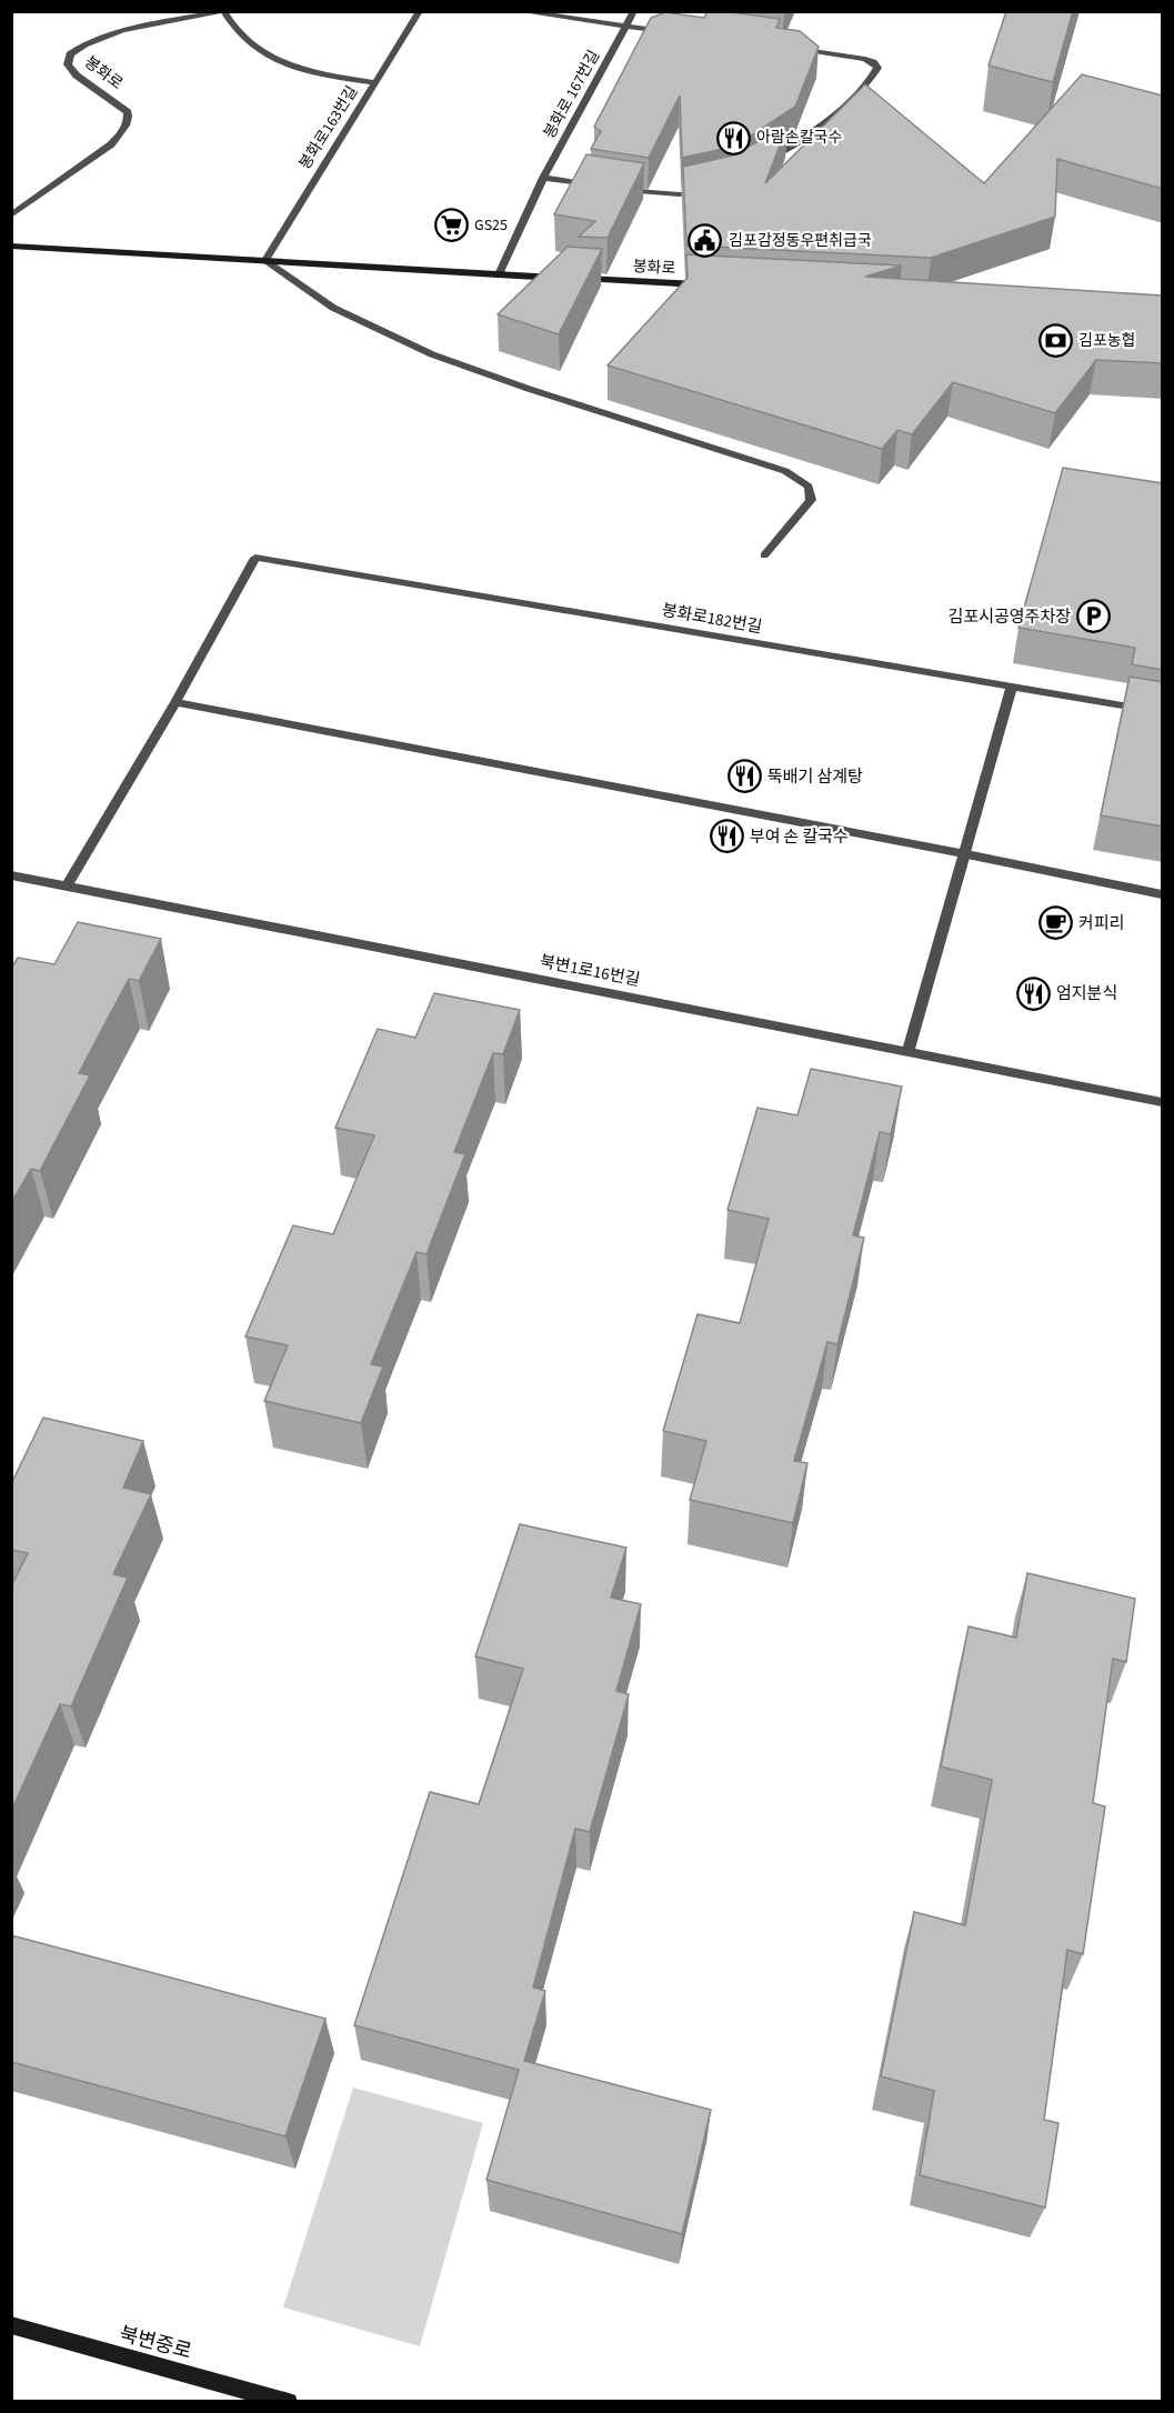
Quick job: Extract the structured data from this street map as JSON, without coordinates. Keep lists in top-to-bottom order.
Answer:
{
  "streets": {
    "street": [
      "봉화로",
      "봉화로 167번길",
      "봉화로163번길",
      "봉화로182번길",
      "북변1로16번길",
      "북변중로"
    ]
  },
  "places": {
    "restaurant": [
      "아람손칼국수",
      "뚝배기 삼계탕",
      "부여 손 칼국수",
      "엄지분식"
    ],
    "supermarket": ["GS25"],
    "public building": ["김포감정동우편취급국"],
    "bank": ["김포농협"],
    "parking": ["김포시공영주차장"],
    "cafe": ["커피리"]
  }
}
